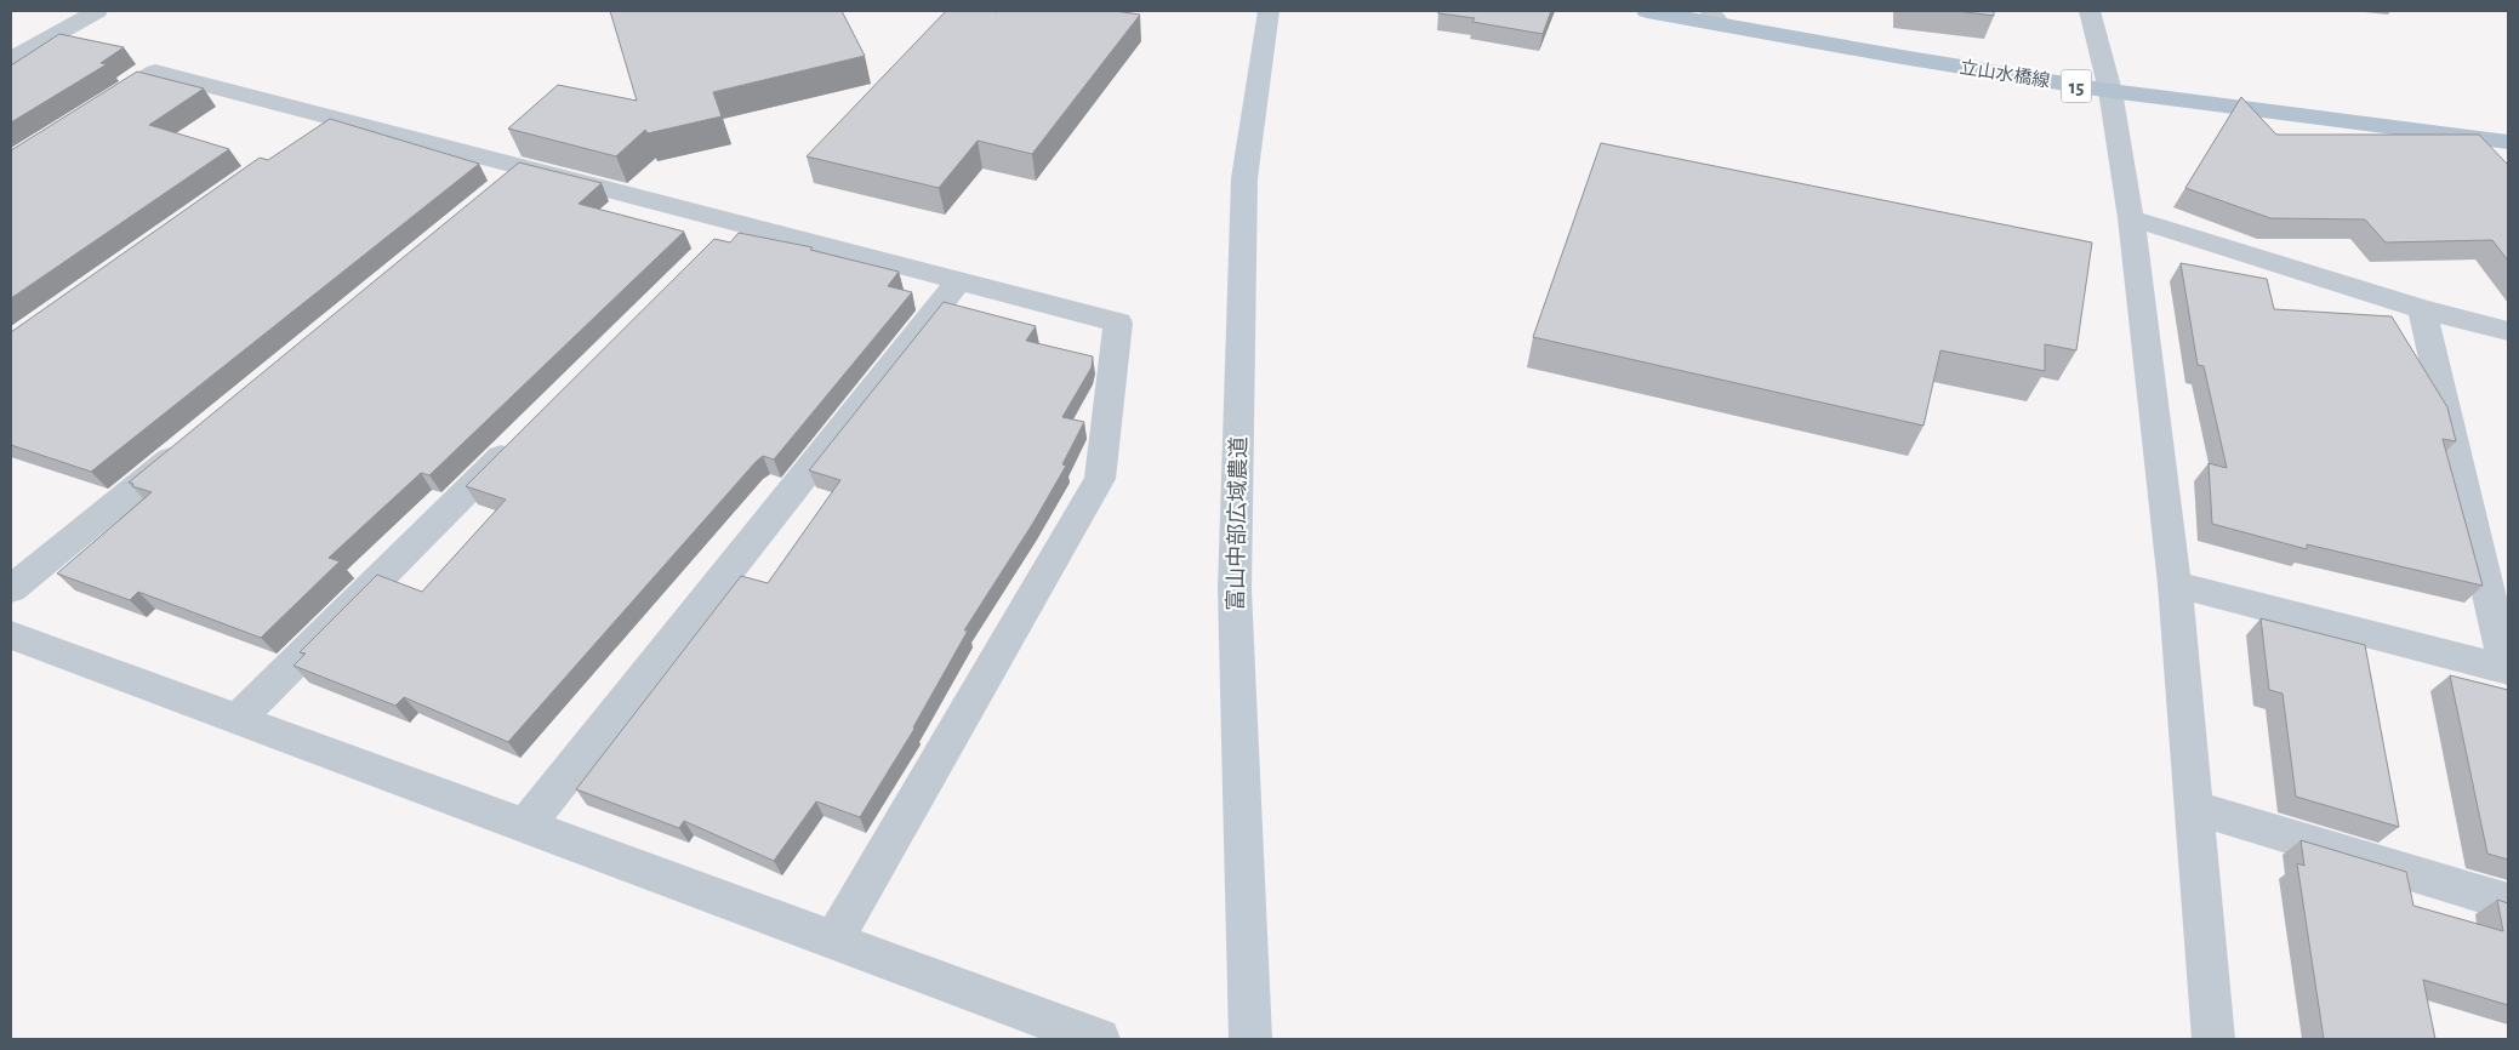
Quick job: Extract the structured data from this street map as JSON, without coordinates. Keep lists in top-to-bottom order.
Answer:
{
  "streets": {
    "main road": ["立山水橋線", "15"],
    "street": ["富山中部広域農道"]
  }
}
